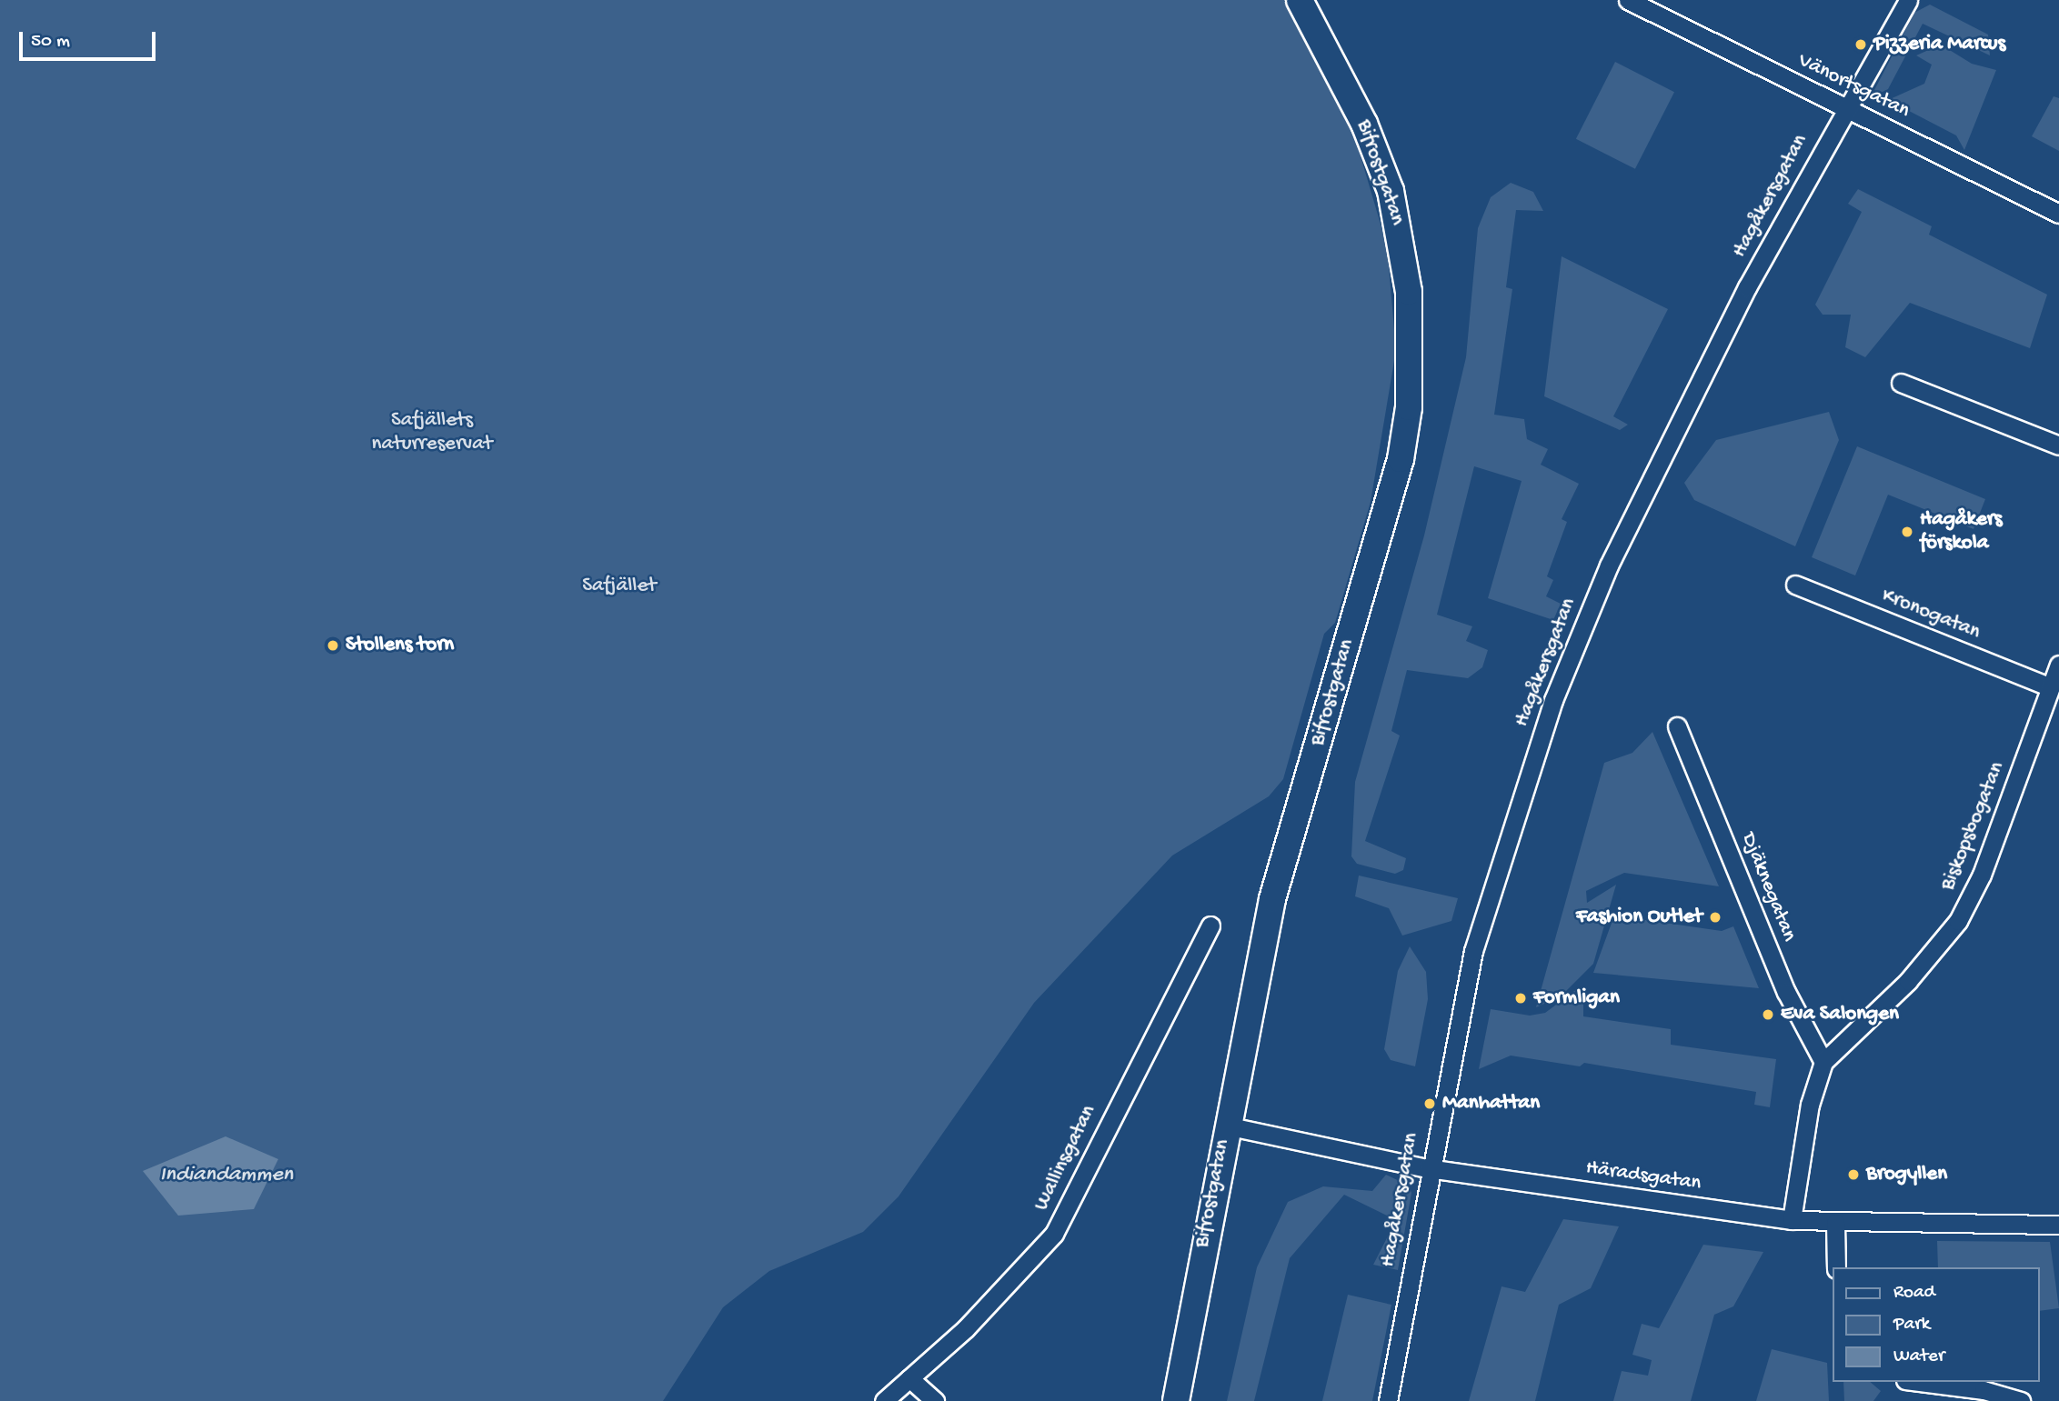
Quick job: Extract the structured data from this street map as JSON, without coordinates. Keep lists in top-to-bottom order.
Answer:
{
  "streets": {
    "main road": ["Bifrostgatan"],
    "street": [
      "Vänortsgatan",
      "Hagåkersgatan",
      "Kronogatan",
      "Biskopsbogatan",
      "Djäknegatan",
      "Wallinsgatan",
      "Häradsgatan"
    ]
  },
  "crossings": [
    ["Vänortsgatan", "Hagåkersgatan"],
    ["Bifrostgatan", "Häradsgatan"],
    ["Hagåkersgatan", "Häradsgatan"],
    ["Kronogatan", "Biskopsbogatan"],
    ["Biskopsbogatan", "Djäknegatan"],
    ["Biskopsbogatan", "Häradsgatan"]
  ],
  "water": ["Indiandammen"],
  "parks": ["Safjällets naturreservat", "Safjället"],
  "places": [
    "Pizzeria Marcus",
    "Hagåkers förskola",
    "Stollens torn",
    "Fashion Outlet",
    "Formligan",
    "Eva Salongen",
    "Manhattan",
    "Brogyllen"
  ],
  "legend": ["Road", "Park", "Water"],
  "scale_bar": "50 m"
}
